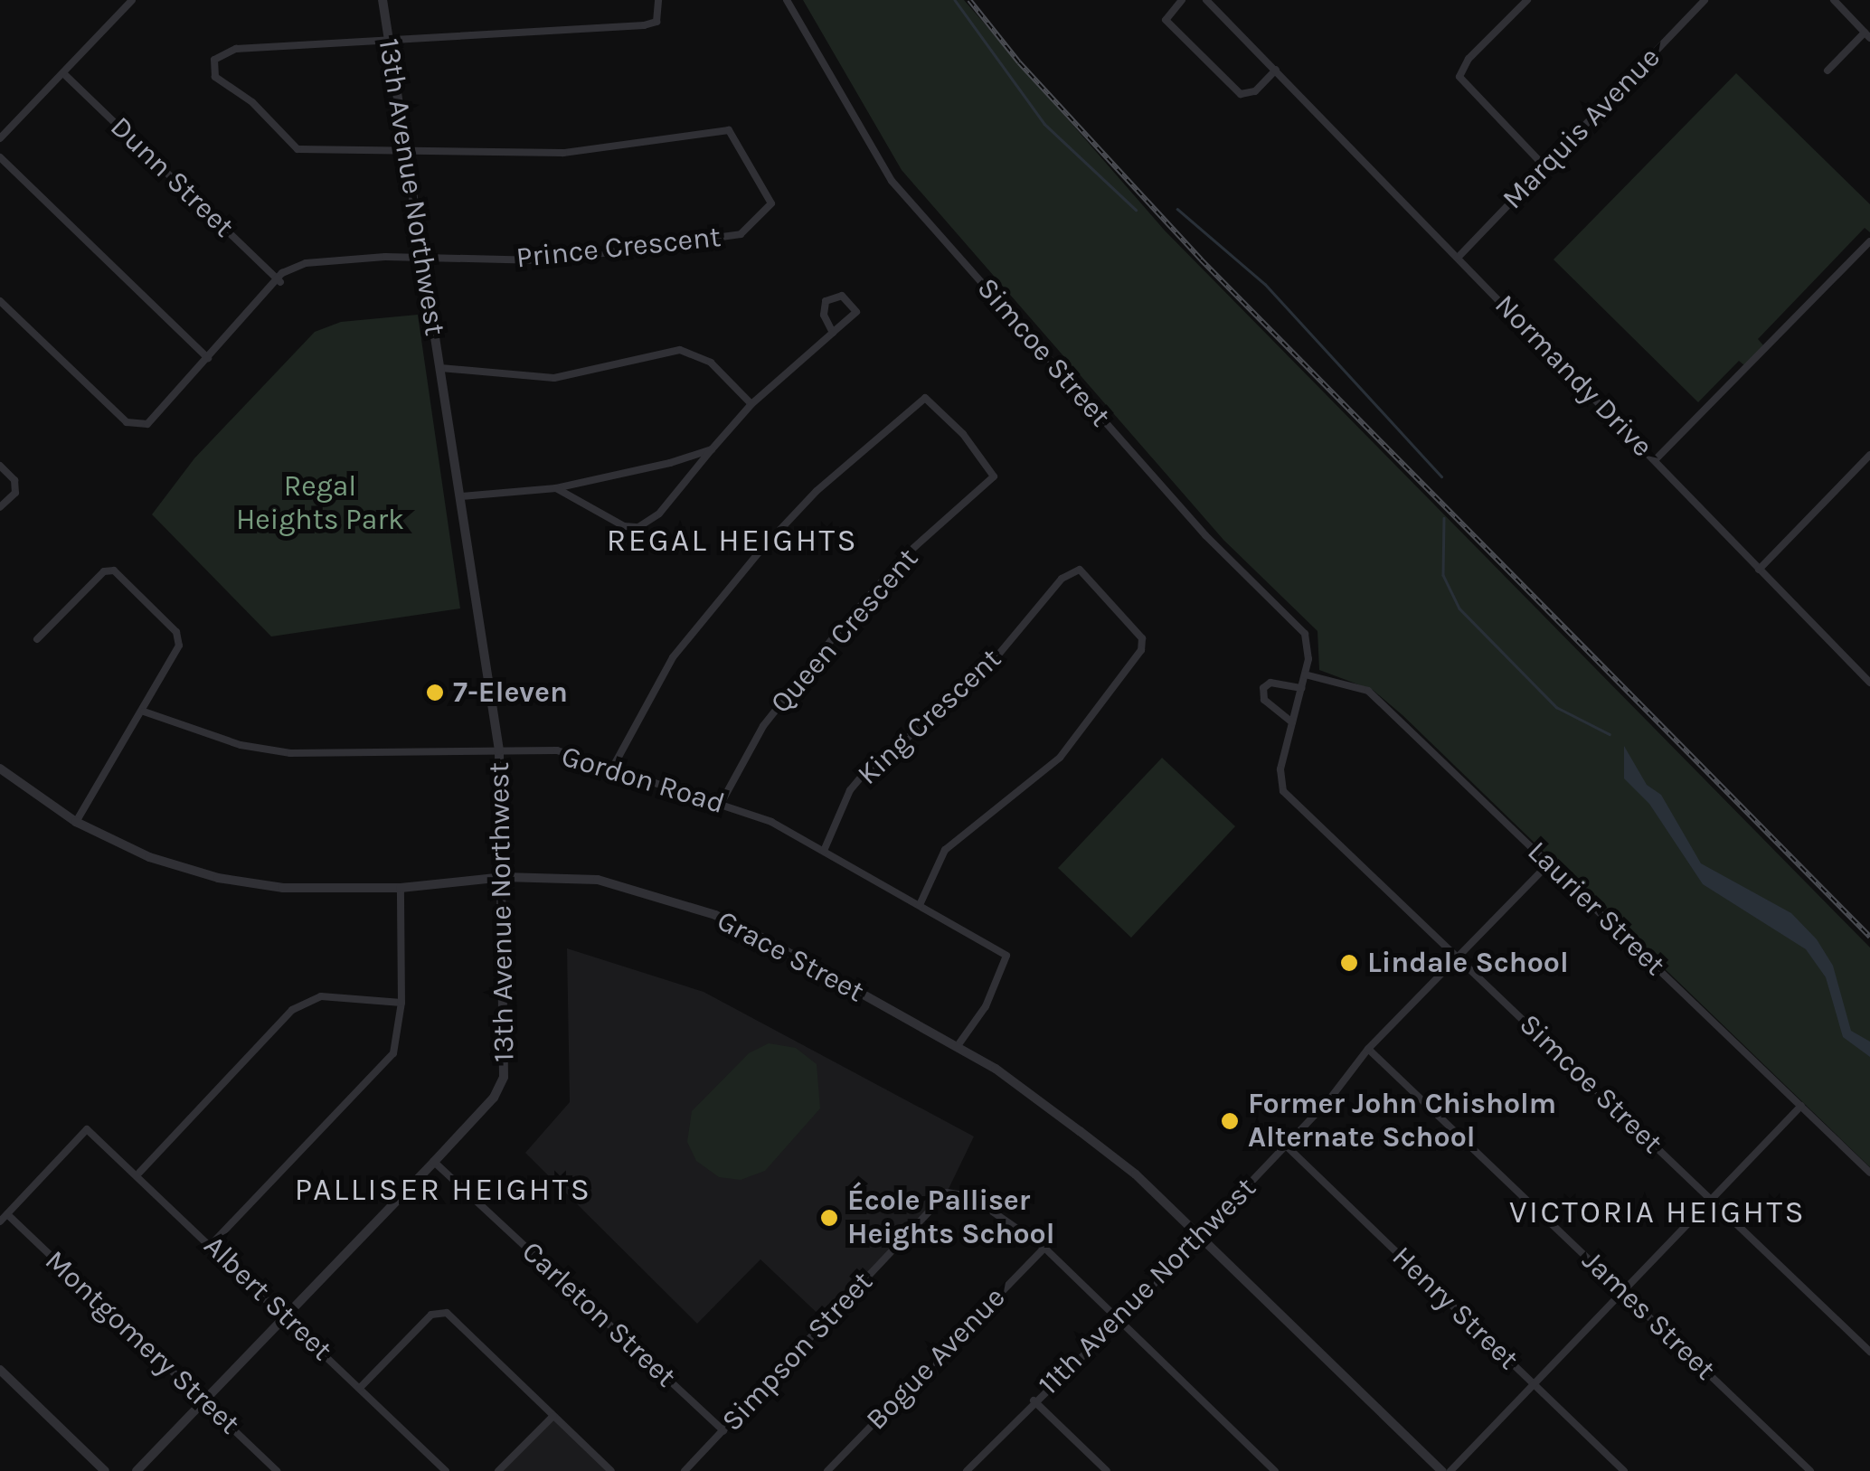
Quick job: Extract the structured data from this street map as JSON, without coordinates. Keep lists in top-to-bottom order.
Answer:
{
  "streets": {
    "street": [
      "Marquis Avenue",
      "Dunn Street",
      "13th Avenue Northwest",
      "Prince Crescent",
      "Simcoe Street",
      "Normandy Drive",
      "Queen Crescent",
      "King Crescent",
      "Gordon Road",
      "Laurier Street",
      "Grace Street",
      "11th Avenue Northwest",
      "Albert Street",
      "Henry Street",
      "Carleton Street",
      "James Street",
      "Montgomery Street",
      "Simpson Street",
      "Bogue Avenue"
    ]
  },
  "crossings": [
    ["Marquis Avenue", "Normandy Drive"],
    ["13th Avenue Northwest", "Prince Crescent"],
    ["13th Avenue Northwest", "Gordon Road"],
    ["13th Avenue Northwest", "Grace Street"],
    ["13th Avenue Northwest", "Albert Street"],
    ["13th Avenue Northwest", "Carleton Street"],
    ["13th Avenue Northwest", "Montgomery Street"],
    ["Simcoe Street", "Laurier Street"],
    ["Simcoe Street", "11th Avenue Northwest"],
    ["Queen Crescent", "Gordon Road"],
    ["King Crescent", "Gordon Road"],
    ["Gordon Road", "Grace Street"],
    ["Laurier Street", "11th Avenue Northwest"],
    ["Grace Street", "11th Avenue Northwest"],
    ["11th Avenue Northwest", "Henry Street"],
    ["11th Avenue Northwest", "James Street"],
    ["Albert Street", "Montgomery Street"],
    ["Carleton Street", "Simpson Street"],
    ["Simpson Street", "Bogue Avenue"]
  ],
  "districts": ["REGAL HEIGHTS", "PALLISER HEIGHTS", "VICTORIA HEIGHTS"],
  "parks": ["Regal Heights Park"],
  "places": [
    "7-Eleven",
    "Lindale School",
    "Former John Chisholm Alternate School",
    "École Palliser Heights School"
  ]
}
